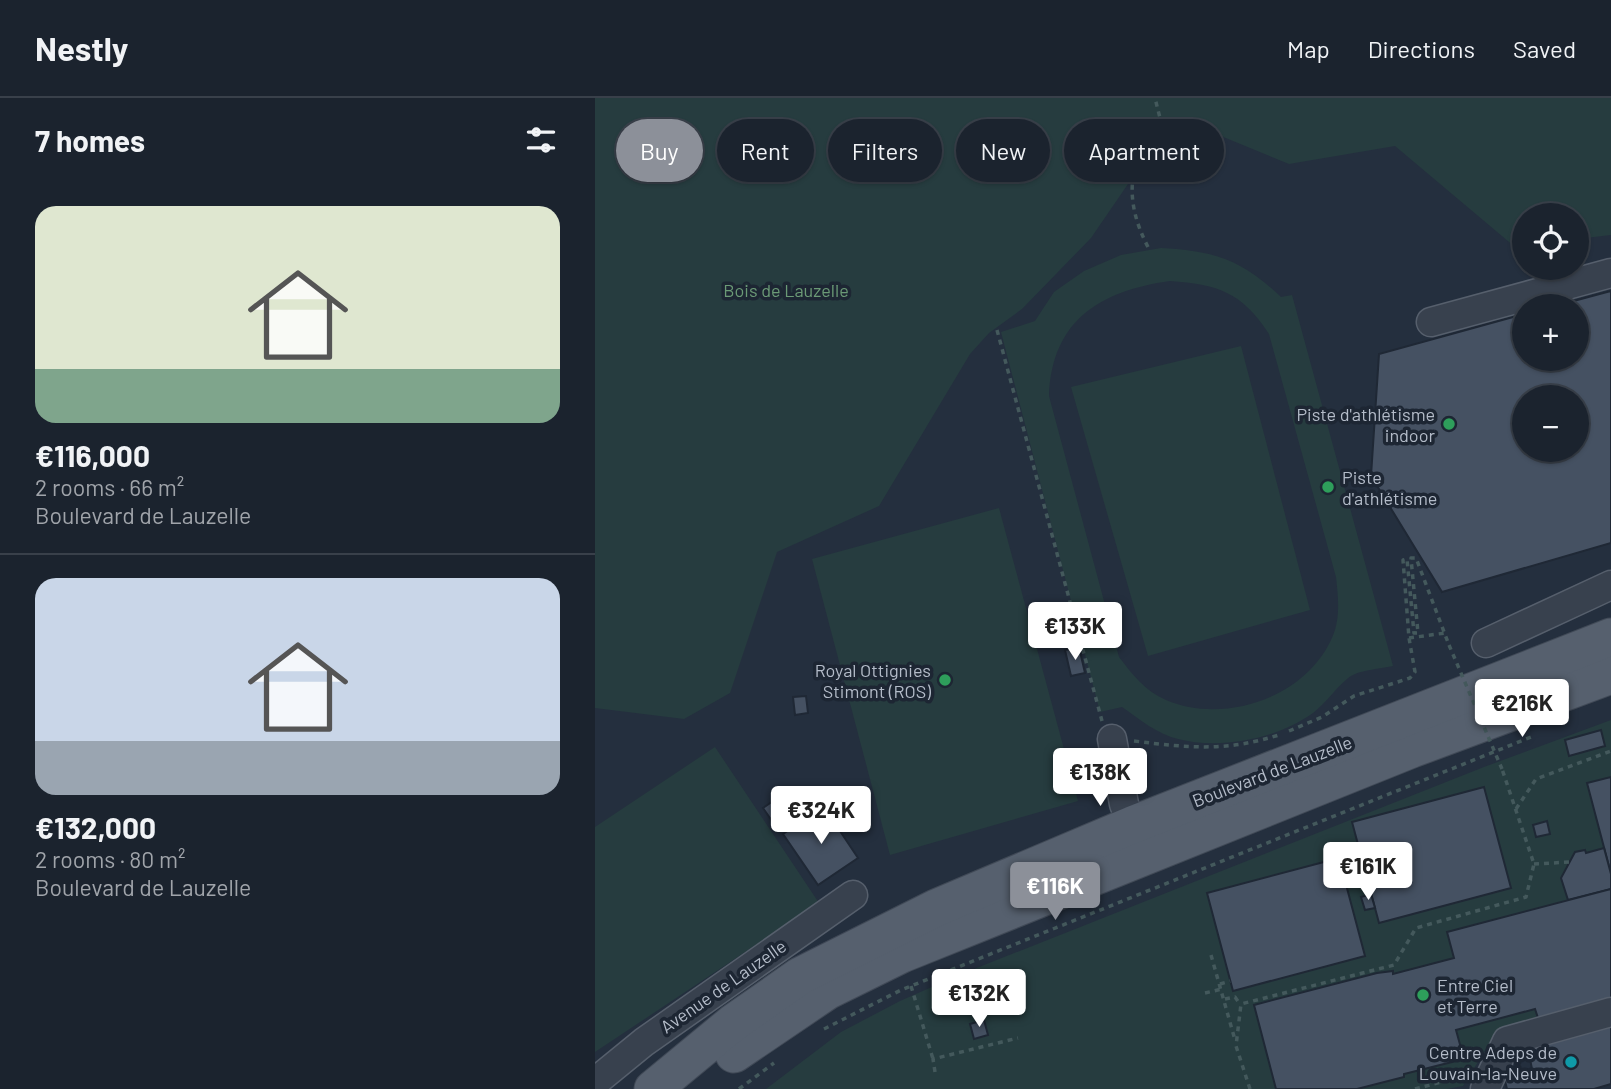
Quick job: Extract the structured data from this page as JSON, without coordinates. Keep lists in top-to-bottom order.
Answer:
{
  "streets": {
    "main road": ["Boulevard de Lauzelle"],
    "street": ["Avenue de Lauzelle"]
  },
  "parks": ["Bois de Lauzelle"],
  "places": [
    "Piste d'athlétisme indoor",
    "Piste d'athlétisme",
    "Royal Ottignies Stimont (ROS)",
    "Entre Ciel et Terre",
    "Centre Adeps de Louvain-la-Neuve"
  ],
  "page": {
    "header": "Nestly",
    "nav": ["Map", "Directions", "Saved"],
    "heading": "7 homes",
    "chip": [
      "Buy",
      "Rent",
      "Filters",
      "New",
      "Apartment"
    ],
    "list": [
      {
        "name": "€116,000",
        "note": "2 rooms · 66 m² · Boulevard de Lauzelle"
      },
      {
        "name": "€132,000",
        "note": "2 rooms · 80 m² · Boulevard de Lauzelle"
      }
    ],
    "map_buttons": ["+", "−"],
    "price": [
      "€133K",
      "€216K",
      "€138K",
      "€324K",
      "€161K",
      "€116K",
      "€132K"
    ]
  }
}
